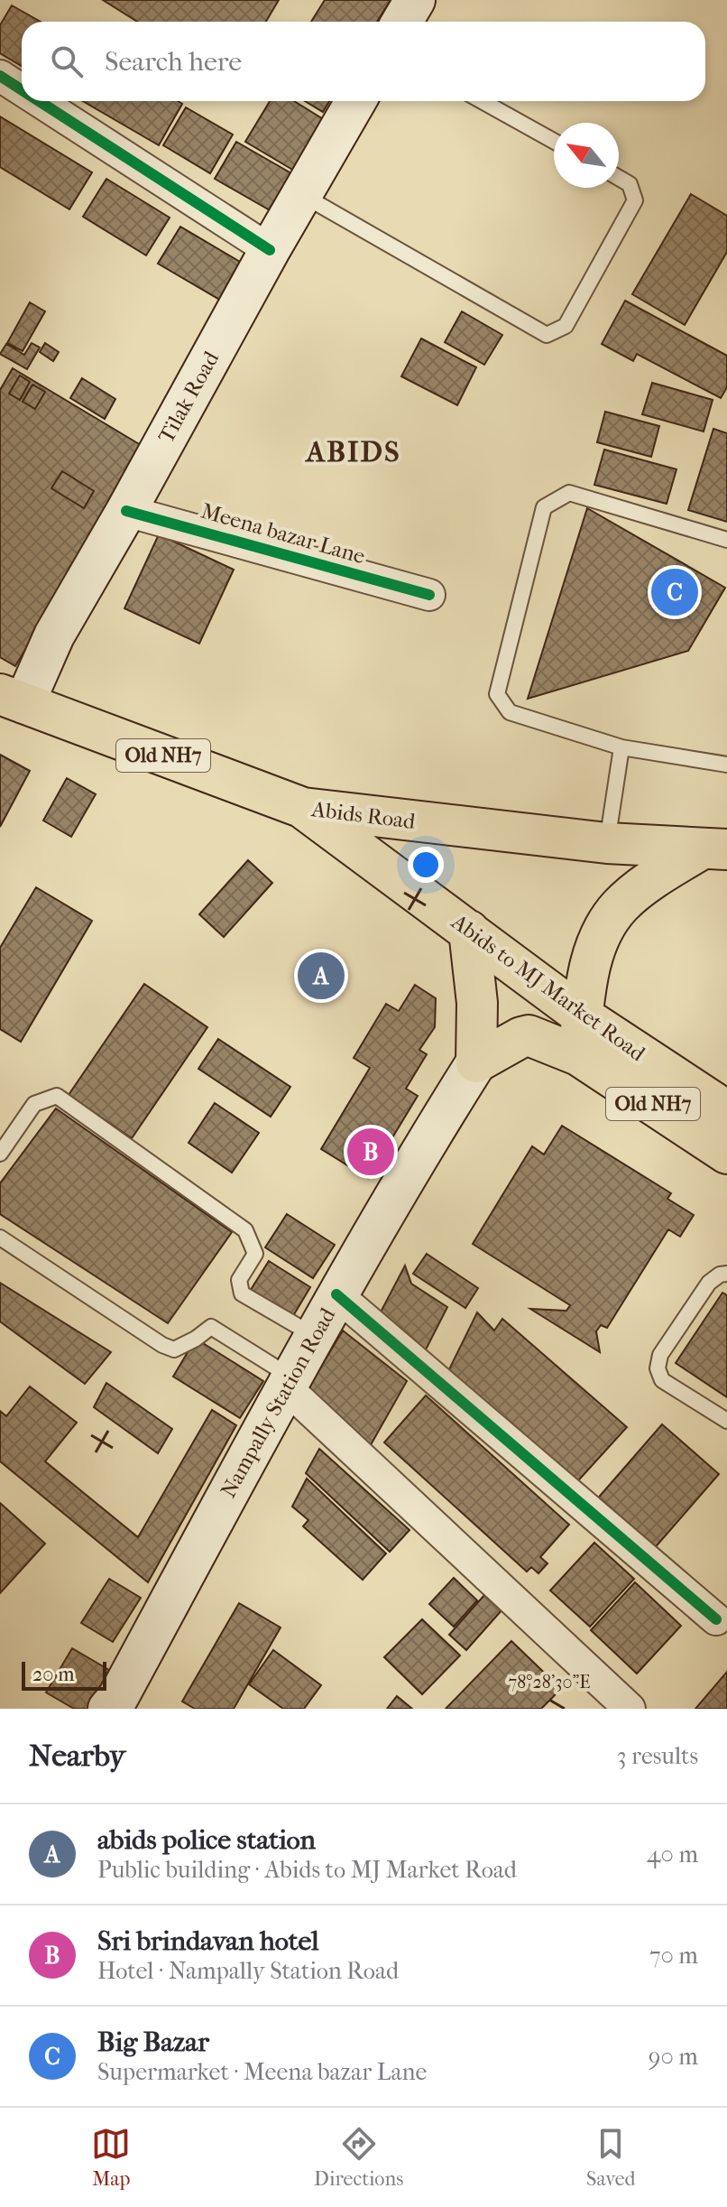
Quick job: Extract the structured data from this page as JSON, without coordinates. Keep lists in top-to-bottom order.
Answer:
{
  "streets": {
    "main road": [
      "Tilak Road",
      "Old NH7",
      "Abids Road",
      "Abids to MJ Market Road",
      "Nampally Station Road"
    ],
    "street": ["Meena bazar Lane"]
  },
  "crossings": [
    ["Tilak Road", "Meena bazar Lane"],
    ["Tilak Road", "Abids Road"],
    ["Abids Road", "Abids to MJ Market Road"],
    ["Abids to MJ Market Road", "Nampally Station Road"]
  ],
  "districts": ["ABIDS"],
  "scale_bar": "20 m",
  "north": "top left",
  "page": {
    "search": "Search here",
    "pins": ["C", "A", "B"],
    "scale": "20 m",
    "heading": ["Nearby", "3 results"],
    "list": [
      {
        "mark": "A",
        "name": "abids police station",
        "note": "Public building · Abids to MJ Market Road",
        "value": "40 m"
      },
      {
        "mark": "B",
        "name": "Sri brindavan hotel",
        "note": "Hotel · Nampally Station Road",
        "value": "70 m"
      },
      {
        "mark": "C",
        "name": "Big Bazar",
        "note": "Supermarket · Meena bazar Lane",
        "value": "90 m"
      }
    ],
    "nav": ["Map", "Directions", "Saved"]
  },
  "coordinates": ["78°28'30\"E"]
}
